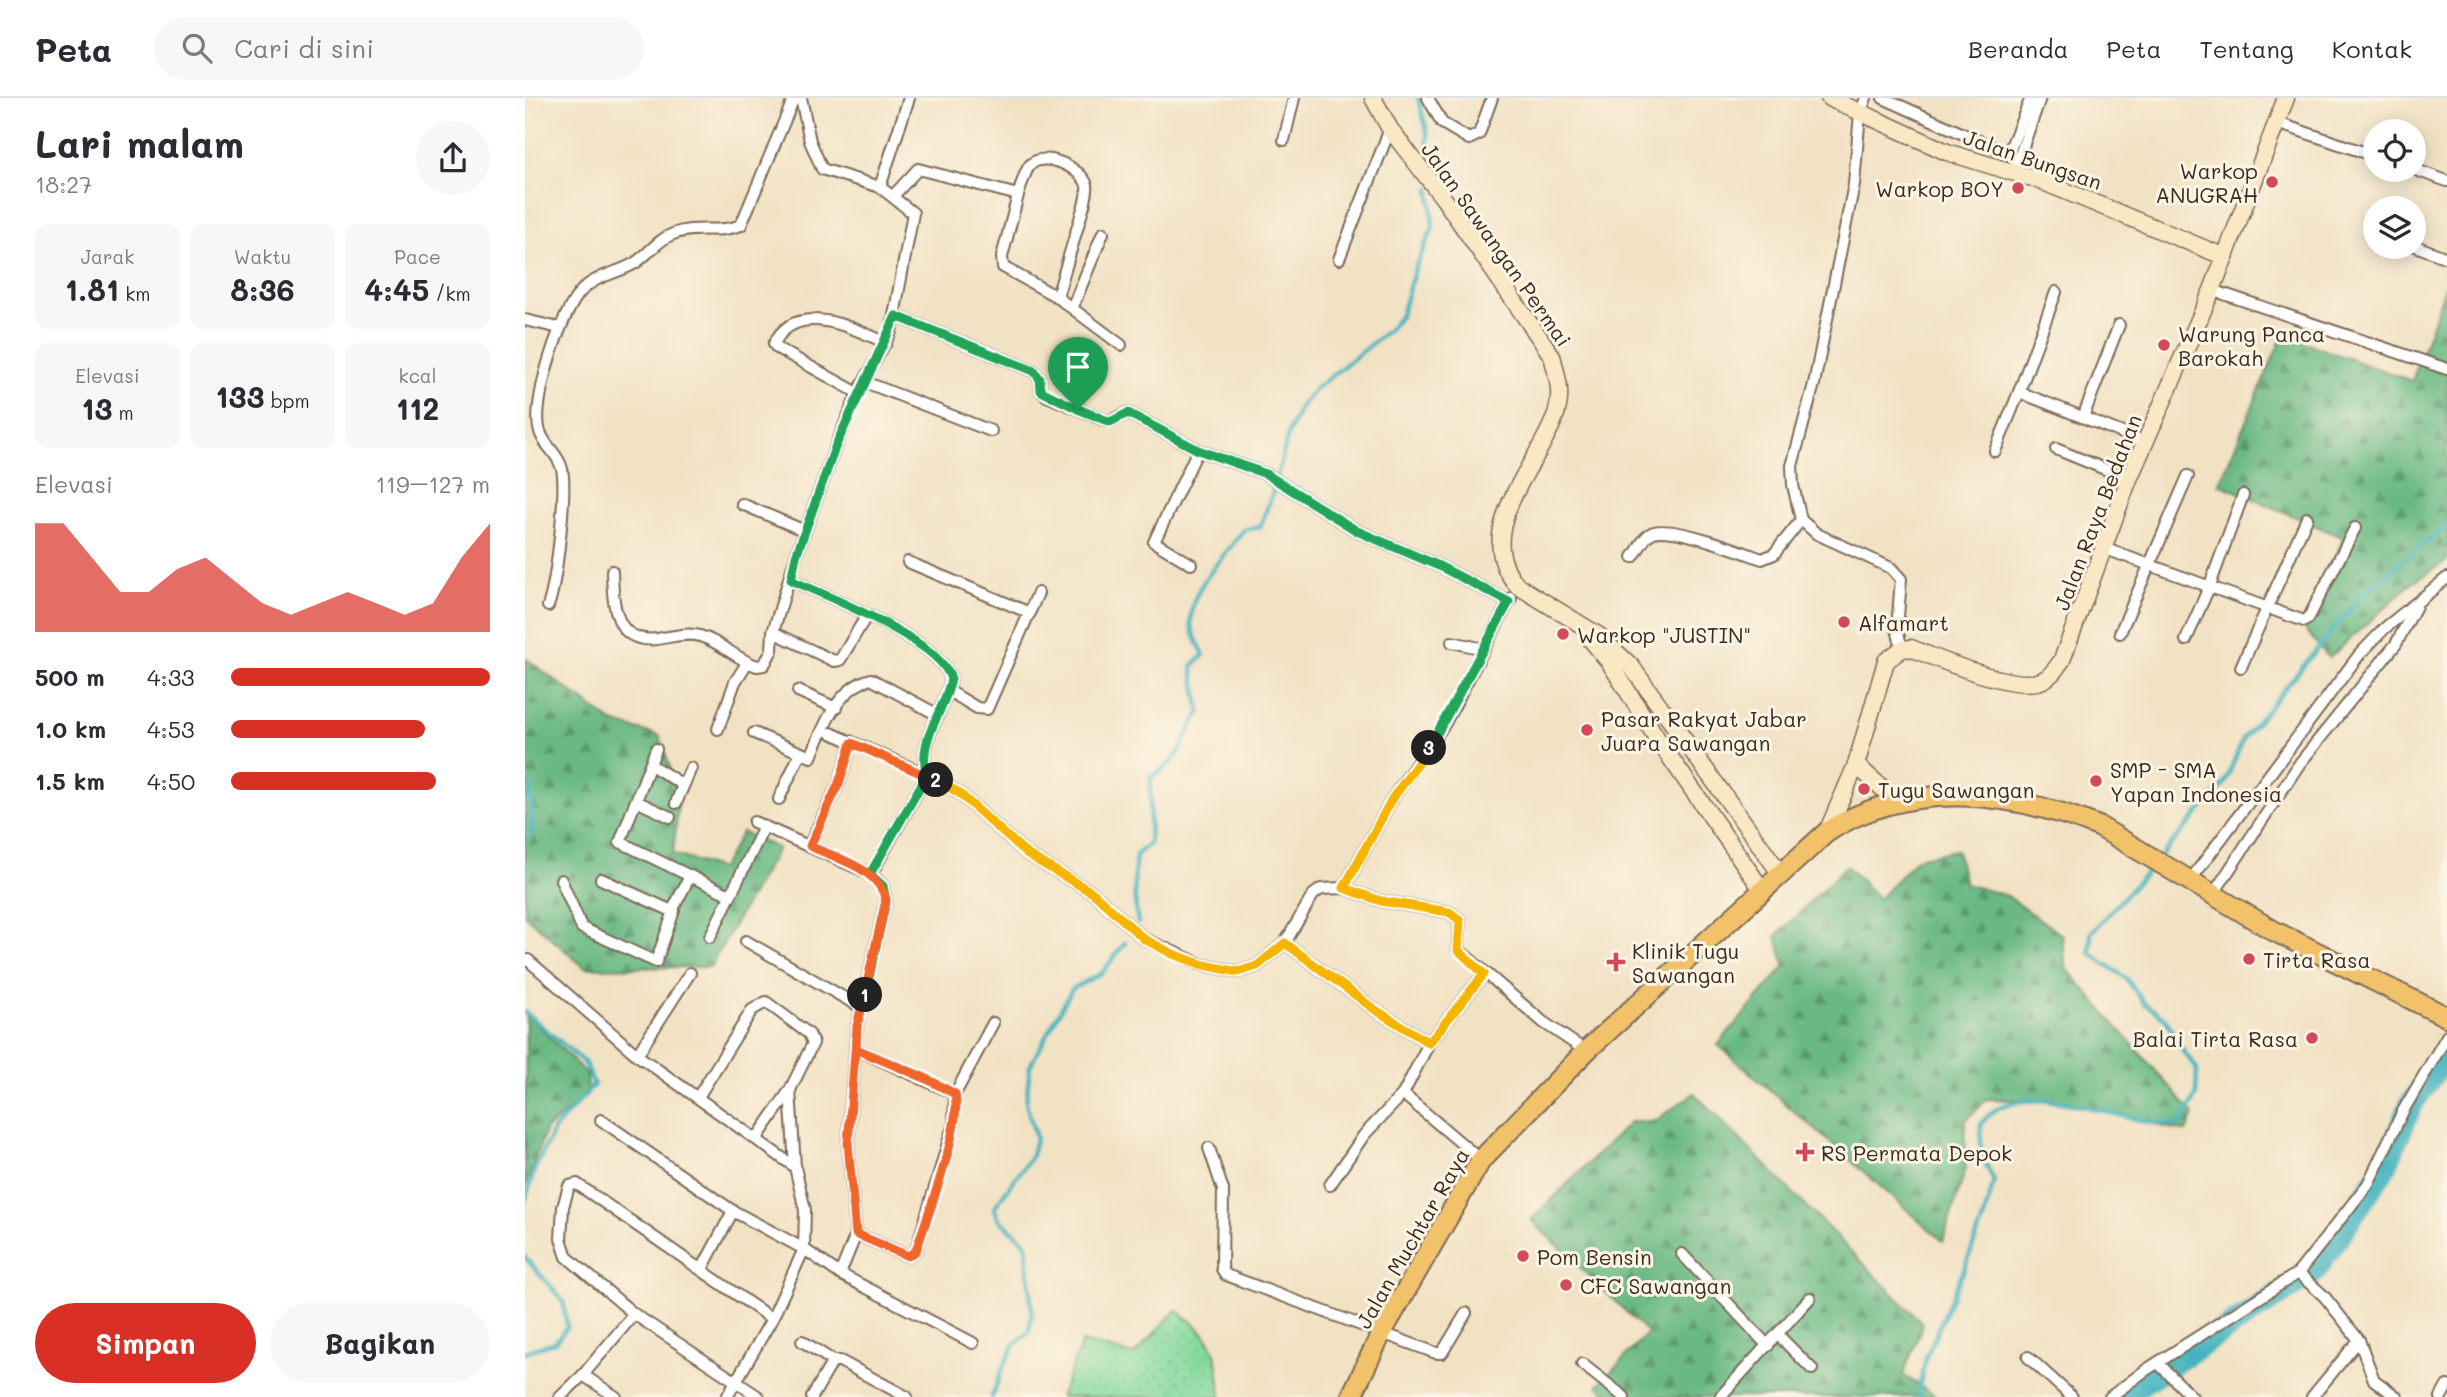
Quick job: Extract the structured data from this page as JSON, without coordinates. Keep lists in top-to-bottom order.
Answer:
{
  "streets": {
    "highway": ["Jalan Muchtar Raya"],
    "street": ["Jalan Bungsan", "Jalan Sawangan Permai", "Jalan Raya Bedahan"]
  },
  "crossings": [
    ["Jalan Bungsan", "Jalan Raya Bedahan"]
  ],
  "places": {
    "other": [
      "Warkop ANUGRAH",
      "Warkop BOY",
      "Warung Panca Barokah",
      "Alfamart",
      "Warkop \"JUSTIN\"",
      "Pasar Rakyat Jabar Juara Sawangan",
      "SMP - SMA Yapan Indonesia",
      "Tugu Sawangan",
      "Tirta Rasa",
      "Balai Tirta Rasa",
      "Pom Bensin",
      "CFC Sawangan"
    ],
    "health": ["Klinik Tugu Sawangan", "RS Permata Depok"]
  },
  "page": {
    "header": "Peta",
    "search": "Cari di sini",
    "nav": [
      "Beranda",
      "Peta",
      "Tentang",
      "Kontak"
    ],
    "heading": ["Lari malam", "18:27"],
    "stats": [
      ["Jarak", "1.81 km"],
      ["Waktu", "8:36"],
      ["Pace", "4:45 /km"],
      ["Elevasi", "13 m"],
      ["133 bpm"],
      ["kcal", "112"]
    ],
    "chart": ["Elevasi", "119–127 m"],
    "list": [
      {
        "name": "500 m",
        "note": "4:33"
      },
      {
        "name": "1.0 km",
        "note": "4:53"
      },
      {
        "name": "1.5 km",
        "note": "4:50"
      }
    ],
    "pins": ["3", "2", "1"],
    "buttons": ["Simpan", "Bagikan"]
  }
}
